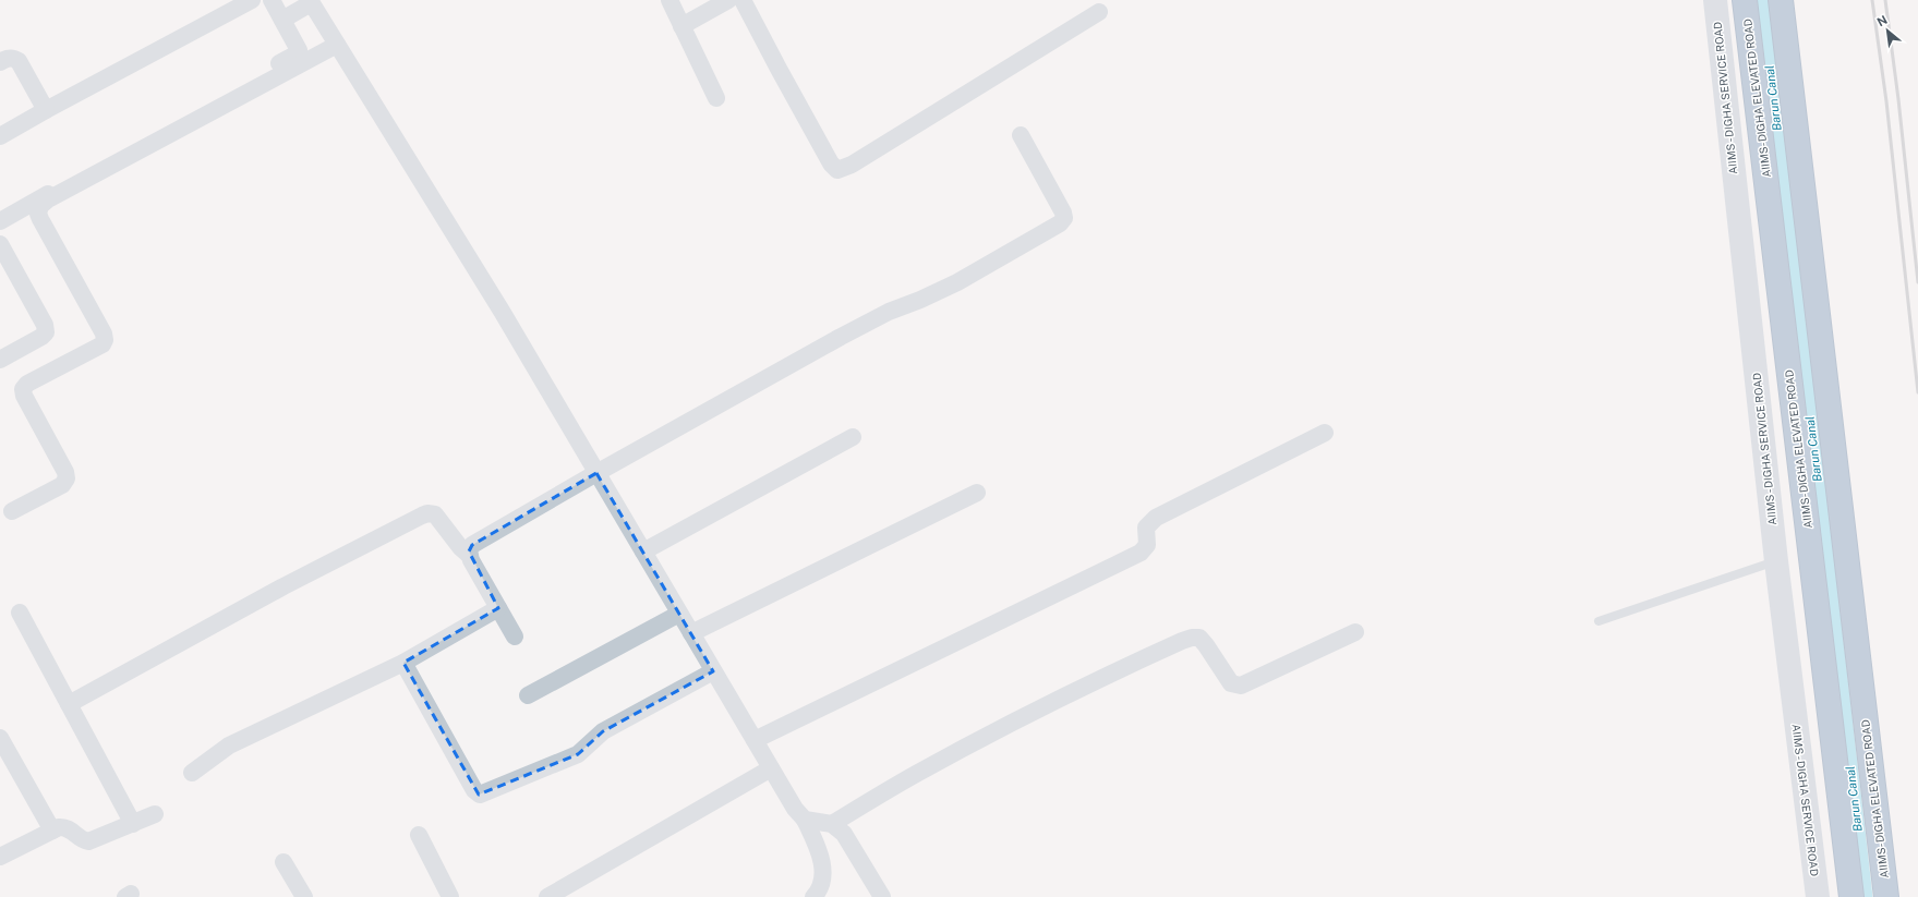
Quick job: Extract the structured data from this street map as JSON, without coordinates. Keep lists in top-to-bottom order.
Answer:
{
  "streets": {
    "highway": ["AIIMS- DIGHA ELEVATED ROAD"],
    "main road": ["AIIMS - DIGHA SERVICE ROAD"]
  },
  "water": ["Barun Canal"],
  "north": "top left"
}
